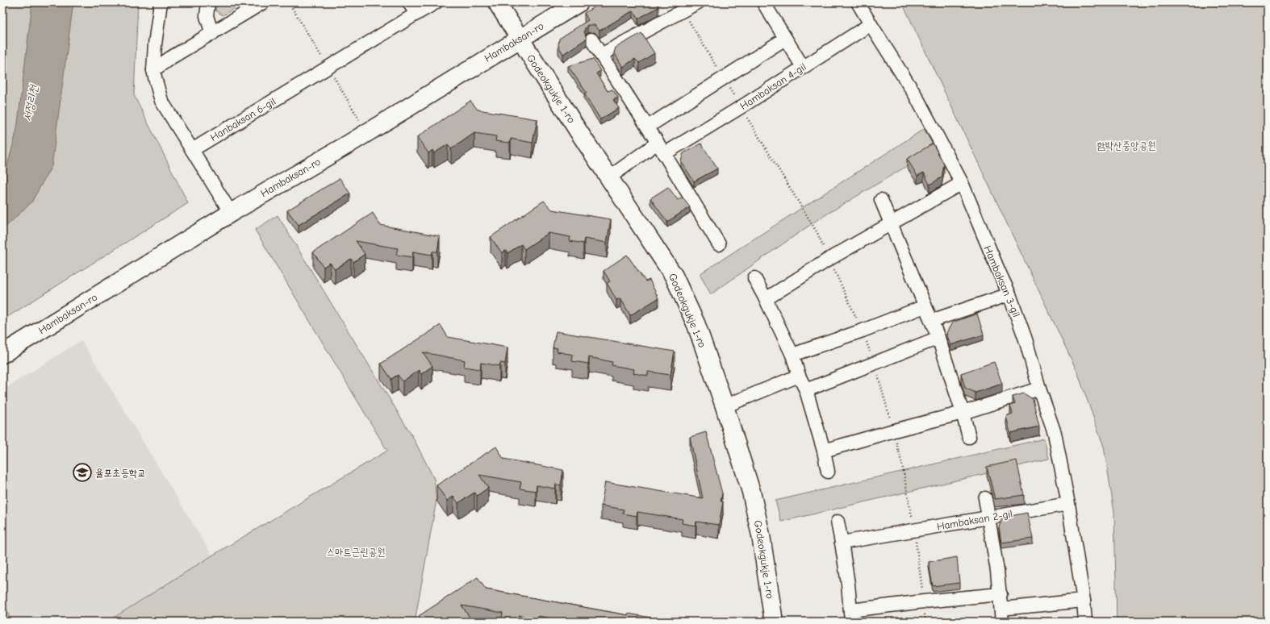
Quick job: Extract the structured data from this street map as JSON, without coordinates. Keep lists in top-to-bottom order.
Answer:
{
  "streets": {
    "street": [
      "Hambaksan-ro",
      "Hambaksan 4-gil",
      "Godeokgukje 1-ro",
      "Hanbaksan 6-gil",
      "Hambaksan 3-gil",
      "Hambaksan 2-gil"
    ]
  },
  "crossings": [
    ["Hambaksan-ro", "Godeokgukje 1-ro"],
    ["Hambaksan 4-gil", "Hambaksan 3-gil"],
    ["Hambaksan 3-gil", "Hambaksan 2-gil"]
  ],
  "water": ["서정리천"],
  "parks": ["함박산중앙공원", "스마트근린공원"],
  "places": {
    "school or university": ["율포초등학교"]
  }
}
